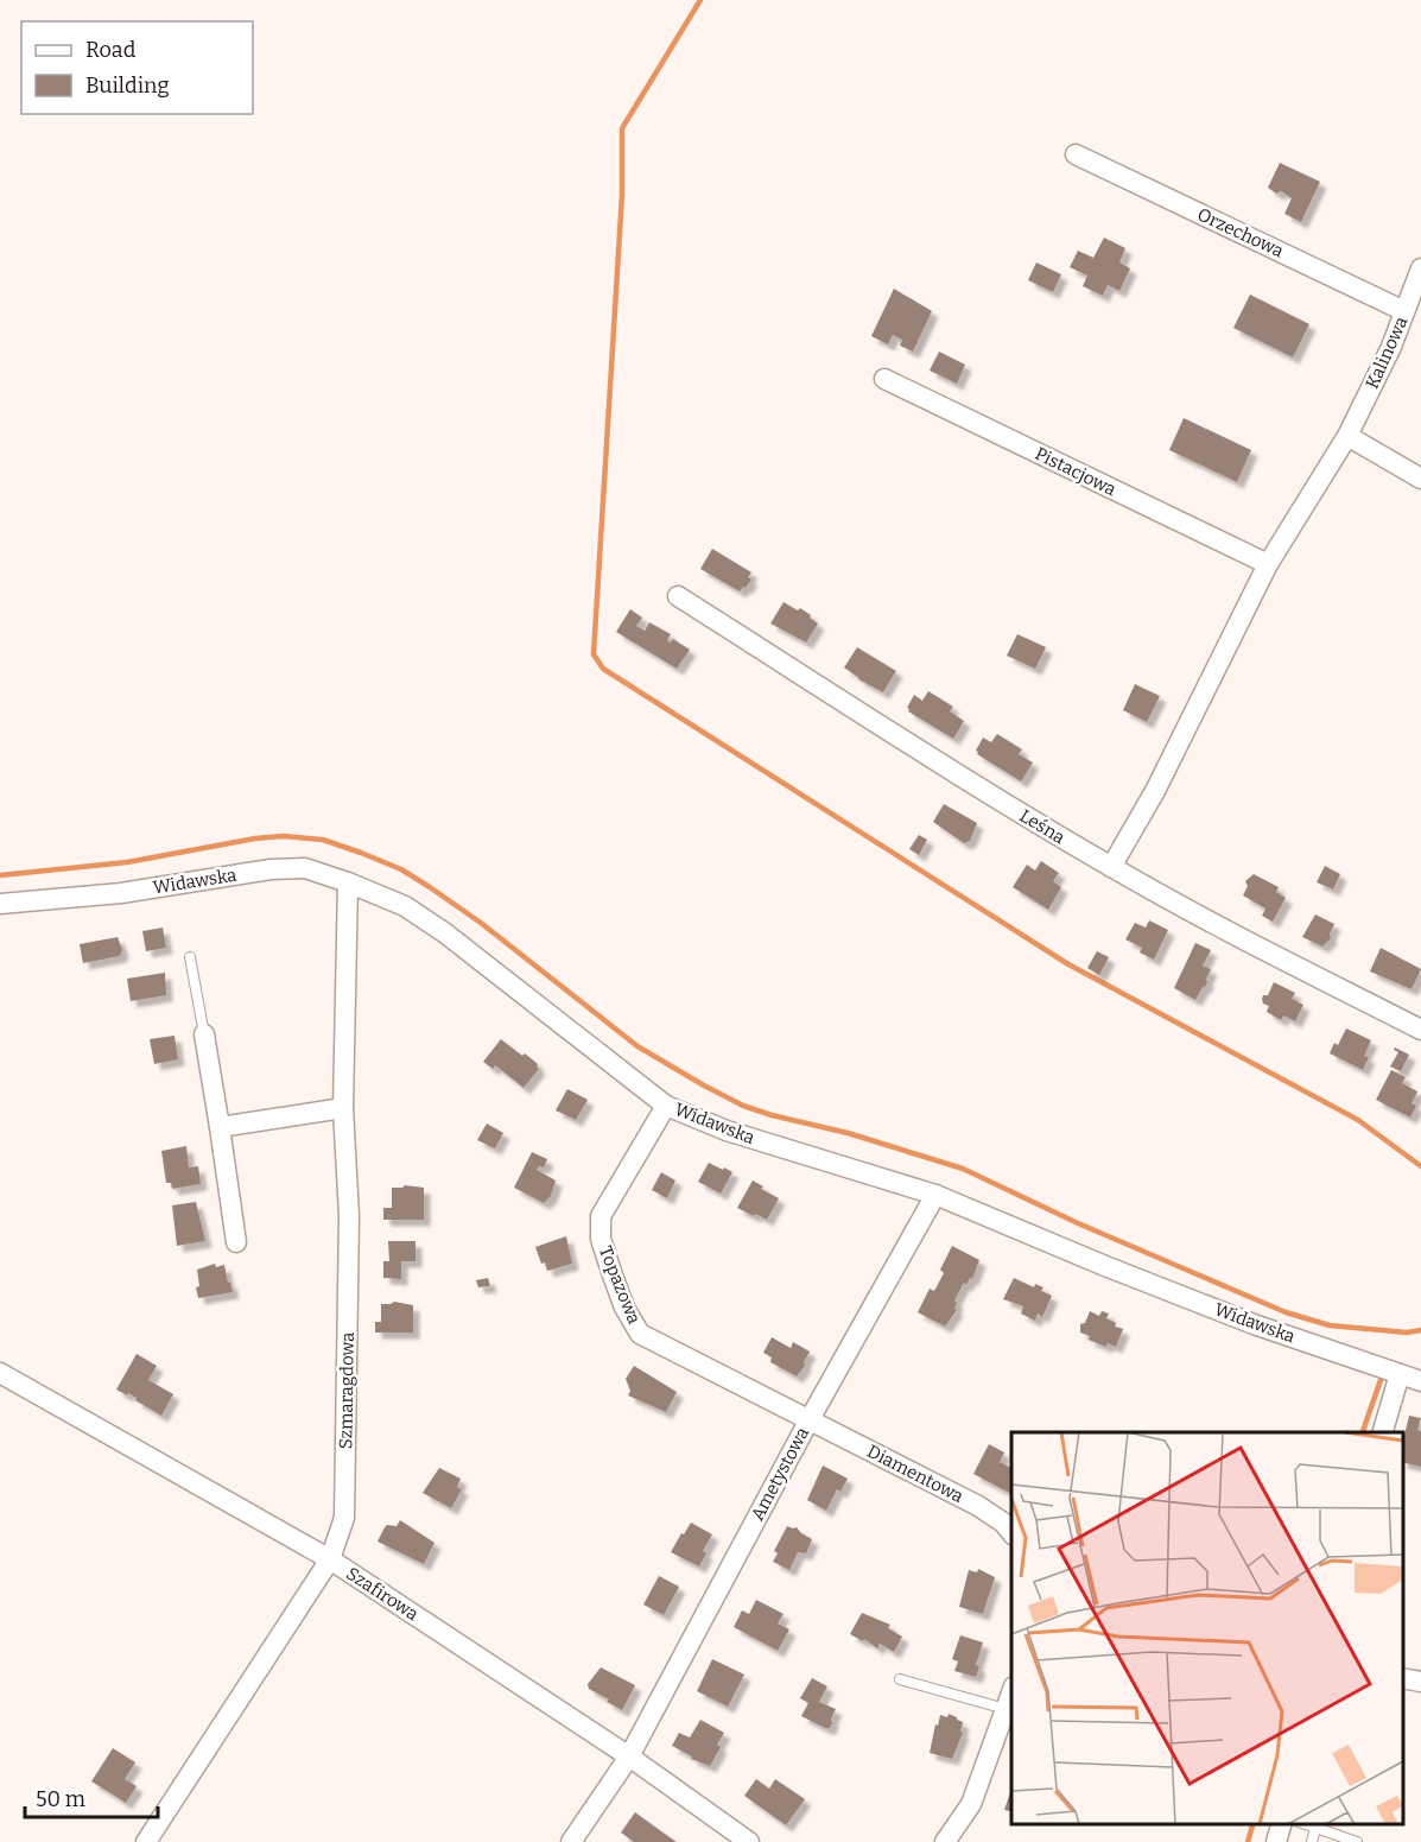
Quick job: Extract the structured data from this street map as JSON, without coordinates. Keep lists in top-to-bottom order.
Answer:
{
  "streets": {
    "street": [
      "Orzechowa",
      "Kalinowa",
      "Pistacjowa",
      "Leśna",
      "Widawska",
      "Topazowa",
      "Szmaragdowa",
      "Ametystowa",
      "Diamentowa",
      "Szafirowa"
    ]
  },
  "crossings": [
    ["Orzechowa", "Kalinowa"],
    ["Kalinowa", "Pistacjowa"],
    ["Kalinowa", "Leśna"],
    ["Widawska", "Topazowa"],
    ["Widawska", "Szmaragdowa"],
    ["Widawska", "Ametystowa"],
    ["Topazowa", "Ametystowa"],
    ["Topazowa", "Diamentowa"],
    ["Szmaragdowa", "Szafirowa"],
    ["Ametystowa", "Diamentowa"],
    ["Ametystowa", "Szafirowa"]
  ],
  "legend": ["Road", "Building"],
  "scale_bar": "50 m"
}
